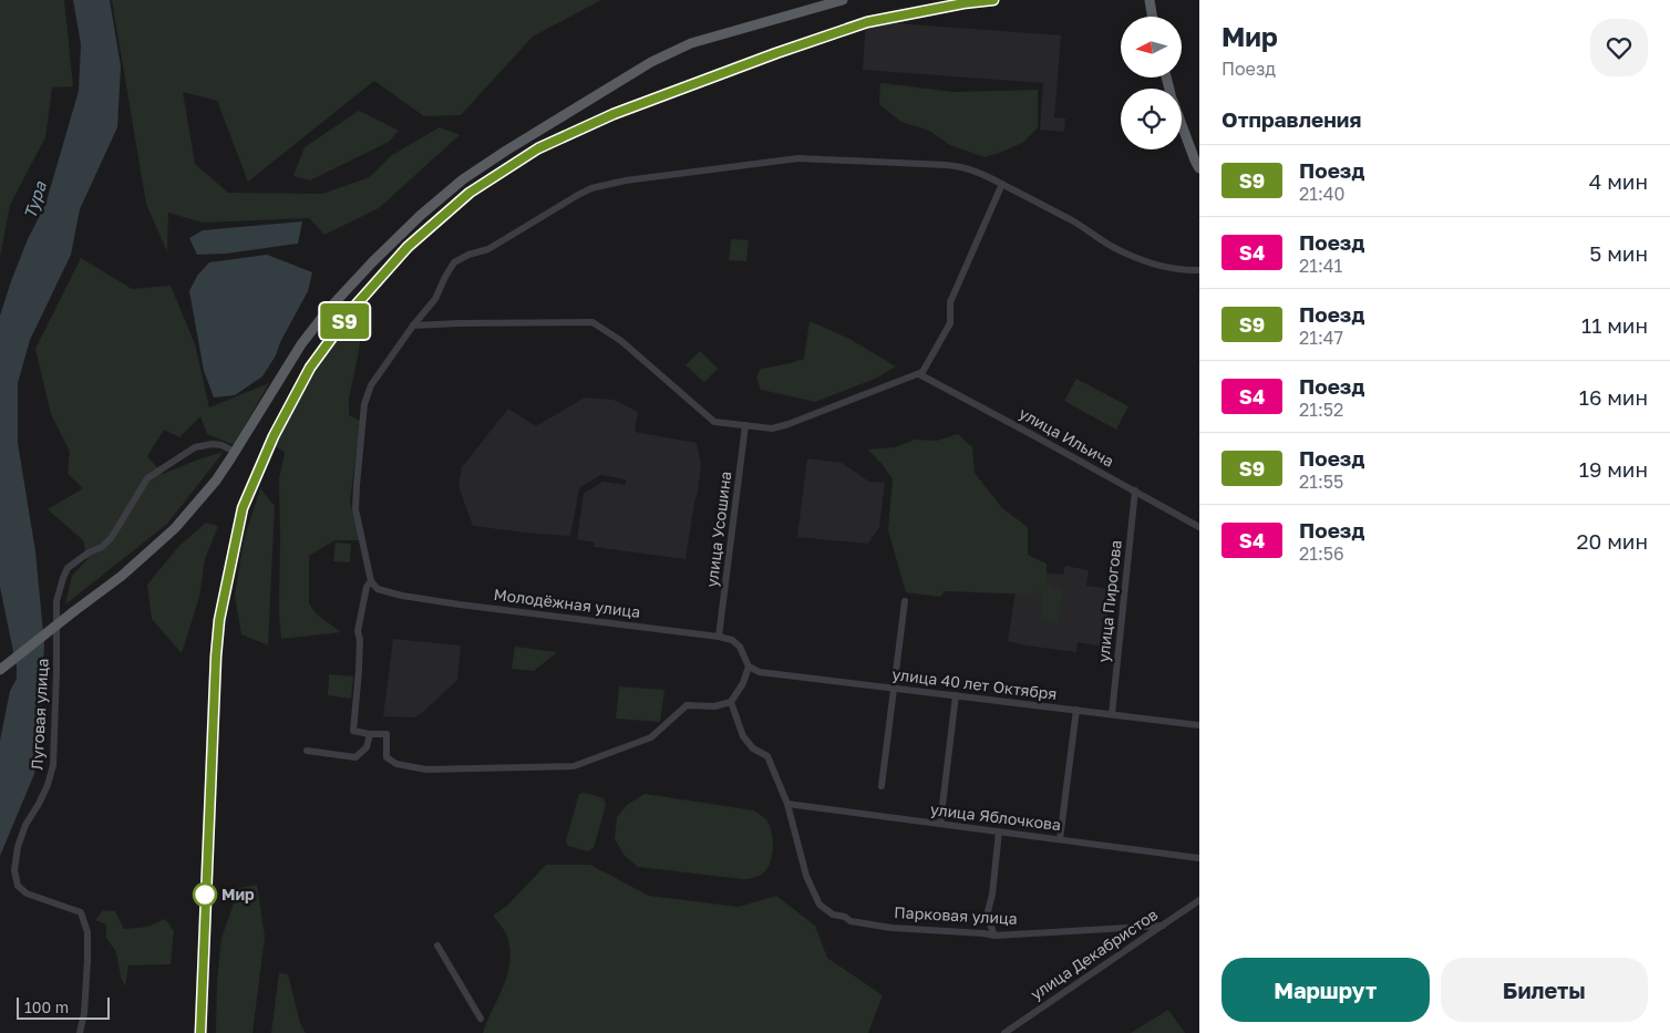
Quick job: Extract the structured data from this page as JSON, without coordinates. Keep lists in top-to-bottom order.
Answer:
{
  "streets": {
    "street": [
      "улица Ильича",
      "улица Усошина",
      "улица Пирогова",
      "Молодёжная улица",
      "улица 40 лет Октября",
      "Луговая улица",
      "улица Яблочкова",
      "Парковая улица",
      "улица Декабристов"
    ]
  },
  "crossings": [
    ["улица Ильича", "улица Пирогова"],
    ["улица Усошина", "Молодёжная улица"],
    ["улица Пирогова", "улица 40 лет Октября"],
    ["Молодёжная улица", "улица 40 лет Октября"],
    ["улица Яблочкова", "Парковая улица"],
    ["Парковая улица", "улица Декабристов"]
  ],
  "water": ["Тура"],
  "places": ["Мир"],
  "scale_bar": "100 m",
  "north": "left",
  "page": {
    "on_map": "S9",
    "heading": [
      ["Мир", "Поезд"],
      "Отправления"
    ],
    "list": [
      {
        "mark": "S9",
        "name": "Поезд",
        "note": "21:40",
        "value": "4 мин"
      },
      {
        "mark": "S4",
        "name": "Поезд",
        "note": "21:41",
        "value": "5 мин"
      },
      {
        "mark": "S9",
        "name": "Поезд",
        "note": "21:47",
        "value": "11 мин"
      },
      {
        "mark": "S4",
        "name": "Поезд",
        "note": "21:52",
        "value": "16 мин"
      },
      {
        "mark": "S9",
        "name": "Поезд",
        "note": "21:55",
        "value": "19 мин"
      },
      {
        "mark": "S4",
        "name": "Поезд",
        "note": "21:56",
        "value": "20 мин"
      }
    ],
    "buttons": ["Маршрут", "Билеты"],
    "scale": "100 m"
  }
}
